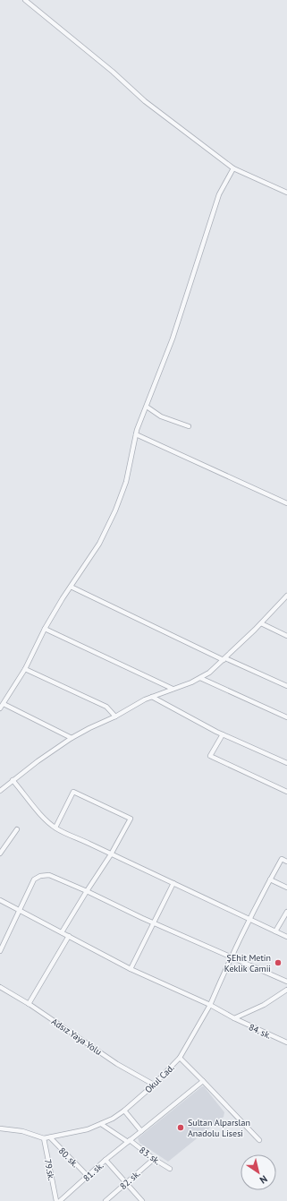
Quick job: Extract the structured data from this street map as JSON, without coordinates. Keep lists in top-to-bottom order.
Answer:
{
  "streets": {
    "street": [
      "84. sk.",
      "Adsız Yaya Yolu",
      "Okul Cad.",
      "83. sk.",
      "80. sk.",
      "79.sk.",
      "81. sk.",
      "82. sk."
    ]
  },
  "crossings": [
    ["Adsız Yaya Yolu", "Okul Cad."],
    ["Okul Cad.", "83. sk."],
    ["Okul Cad.", "80. sk."],
    ["Okul Cad.", "79.sk."],
    ["83. sk.", "81. sk."],
    ["83. sk.", "82. sk."],
    ["80. sk.", "81. sk."]
  ],
  "places": ["ŞEhit Metin Keklik Camii", "Sultan Alparslan Anadolu Lisesi"],
  "north": "bottom right"
}
